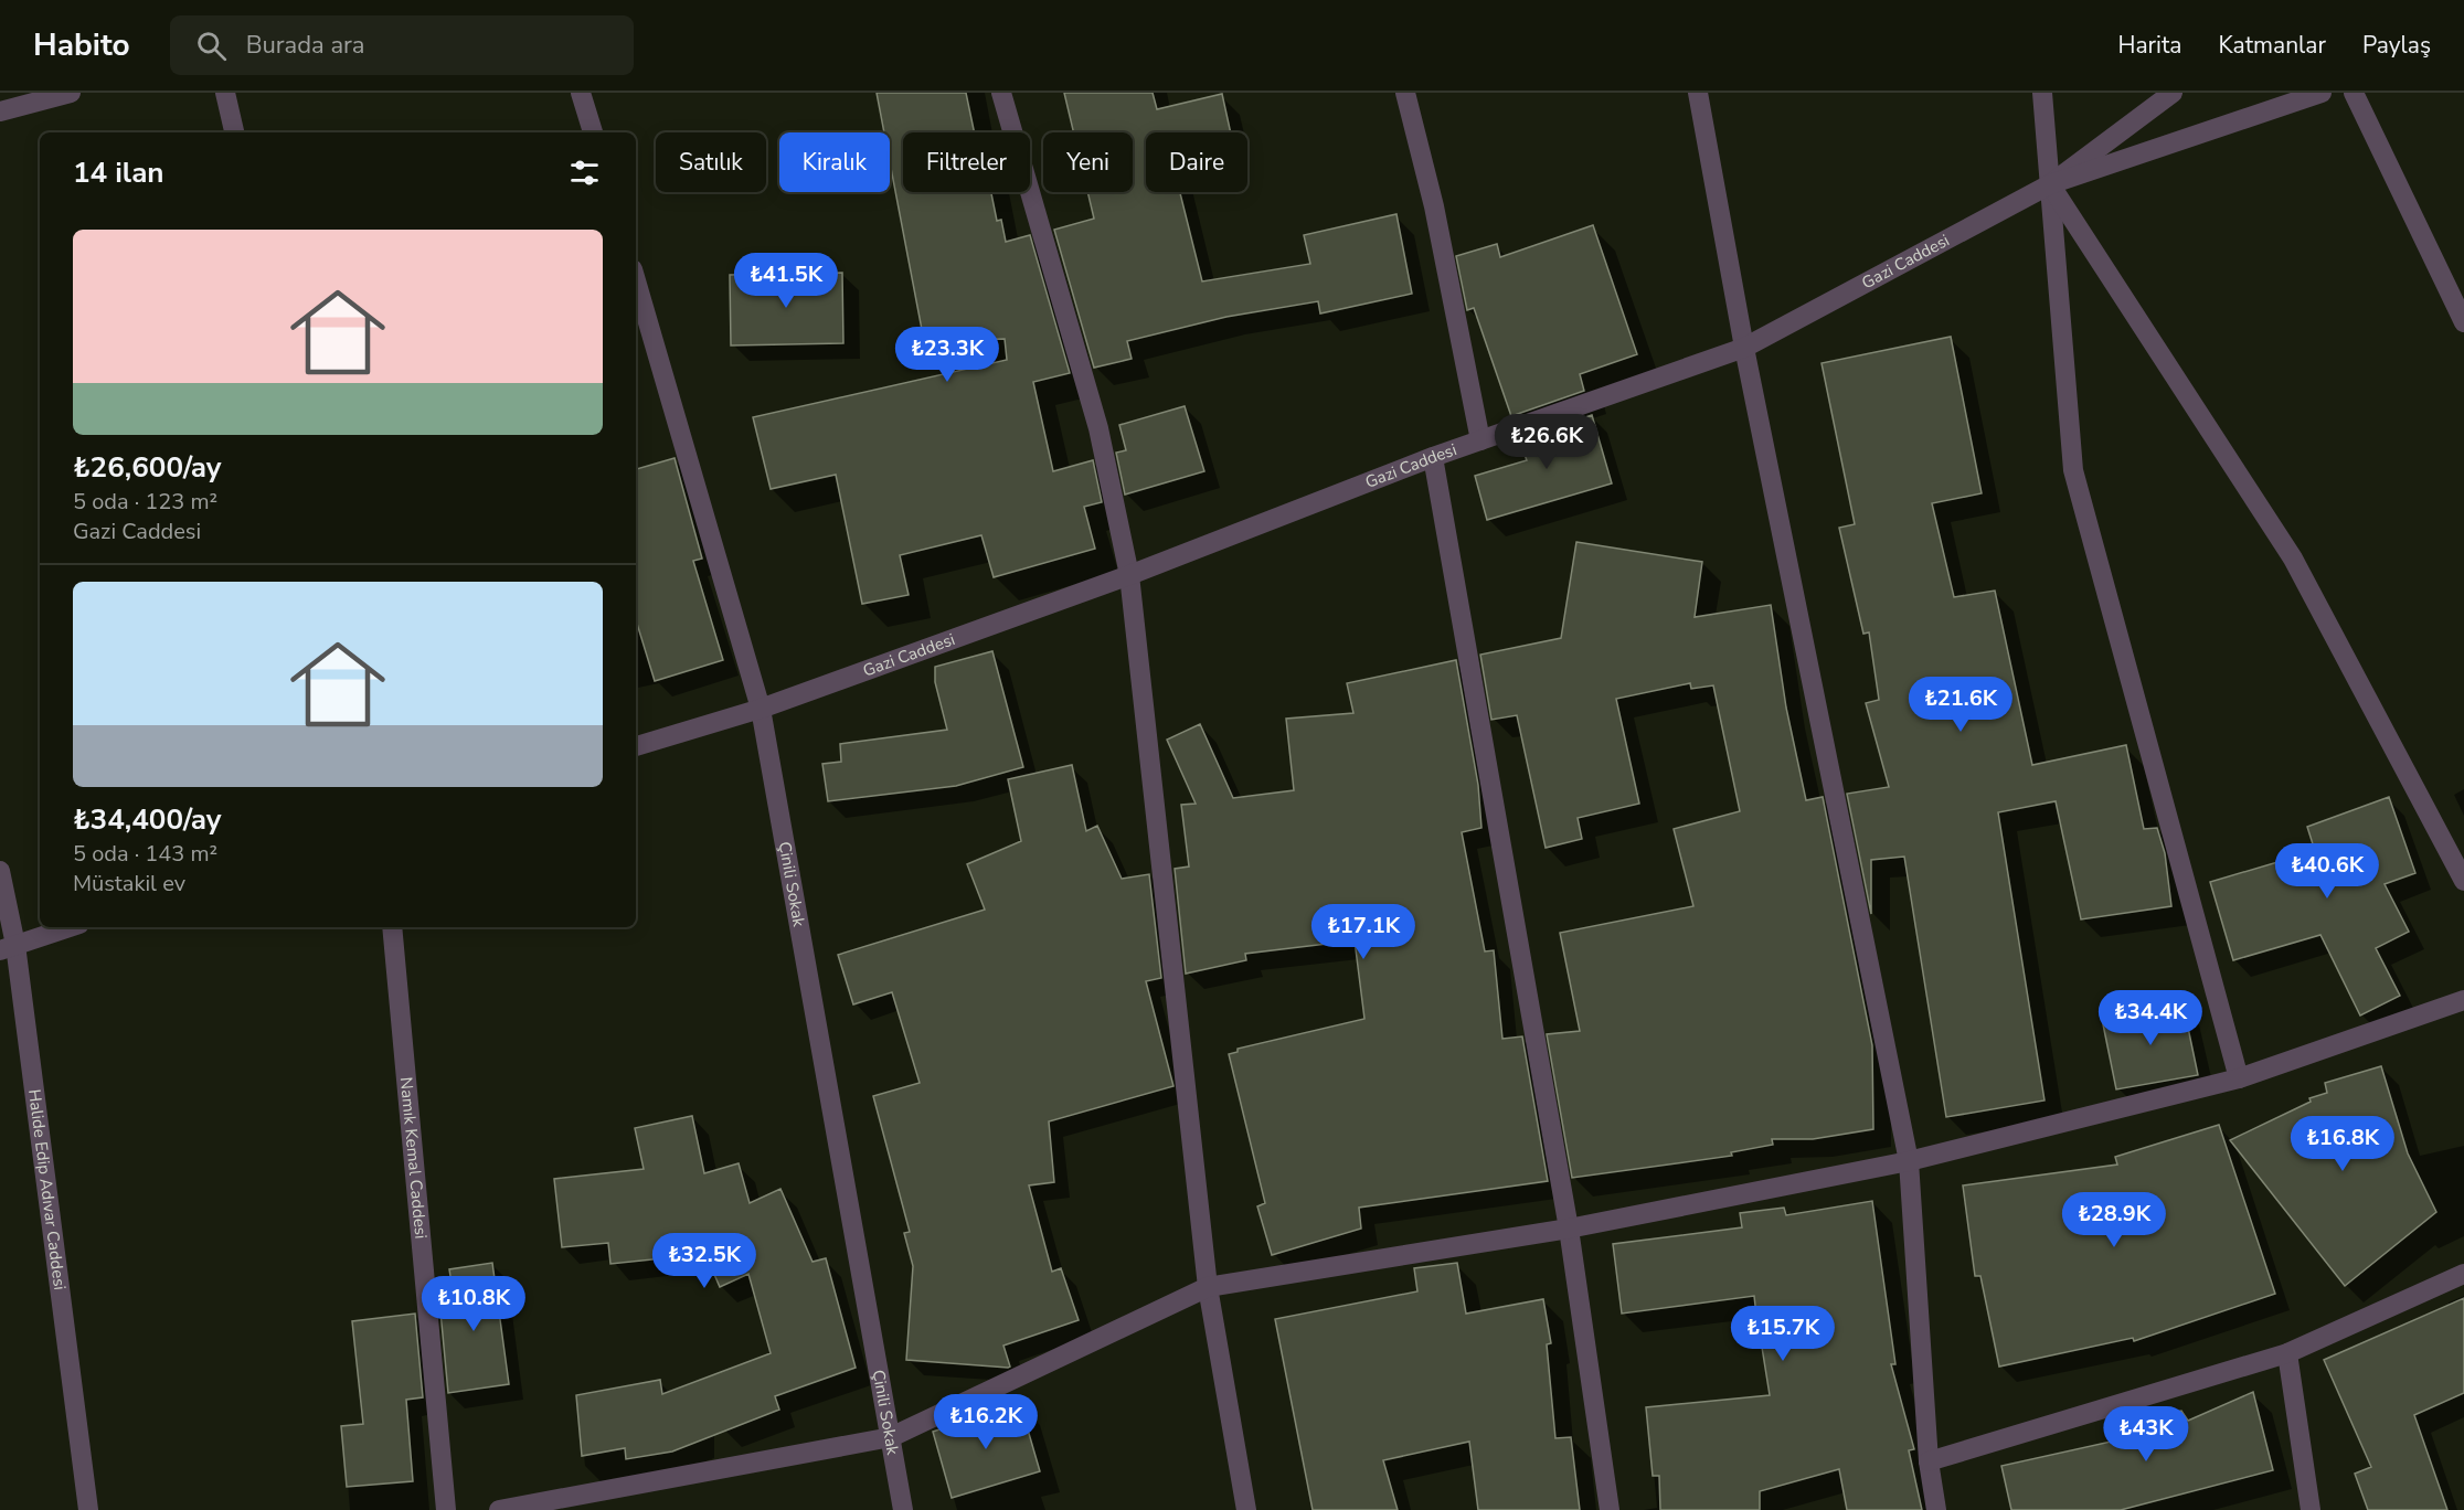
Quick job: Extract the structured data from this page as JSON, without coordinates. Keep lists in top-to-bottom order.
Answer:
{
  "streets": {
    "street": [
      "Gazi Caddesi",
      "Çinili Sokak",
      "Namık Kemal Caddesi",
      "Halide Edip Adıvar Caddesi"
    ]
  },
  "crossings": [
    ["Gazi Caddesi", "Çinili Sokak"]
  ],
  "page": {
    "header": "Habito",
    "search": "Burada ara",
    "nav": ["Harita", "Katmanlar", "Paylaş"],
    "chip": [
      "Satılık",
      "Kiralık",
      "Filtreler",
      "Yeni",
      "Daire"
    ],
    "heading": "14 ilan",
    "list": [
      {
        "name": "₺26,600/ay",
        "note": "5 oda · 123 m² · Gazi Caddesi"
      },
      {
        "name": "₺34,400/ay",
        "note": "5 oda · 143 m² · Müstakil ev"
      }
    ],
    "price": [
      "₺41.5K",
      "₺23.3K",
      "₺26.6K",
      "₺21.6K",
      "₺40.6K",
      "₺17.1K",
      "₺34.4K",
      "₺16.8K",
      "₺28.9K",
      "₺32.5K",
      "₺10.8K",
      "₺15.7K",
      "₺16.2K",
      "₺43K"
    ]
  }
}
